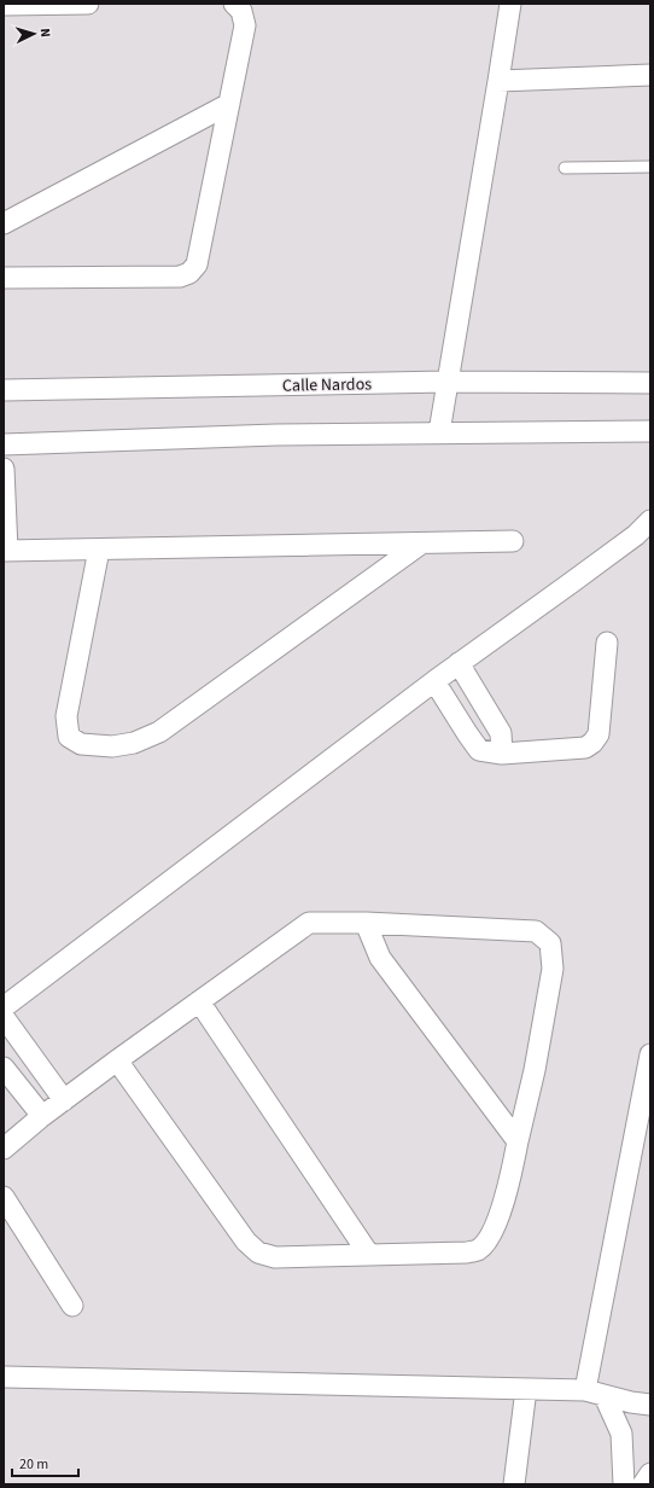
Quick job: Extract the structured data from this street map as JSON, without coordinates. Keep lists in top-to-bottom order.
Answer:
{
  "streets": {
    "street": ["Calle Nardos"]
  },
  "scale_bar": "20 m",
  "north": "right"
}
